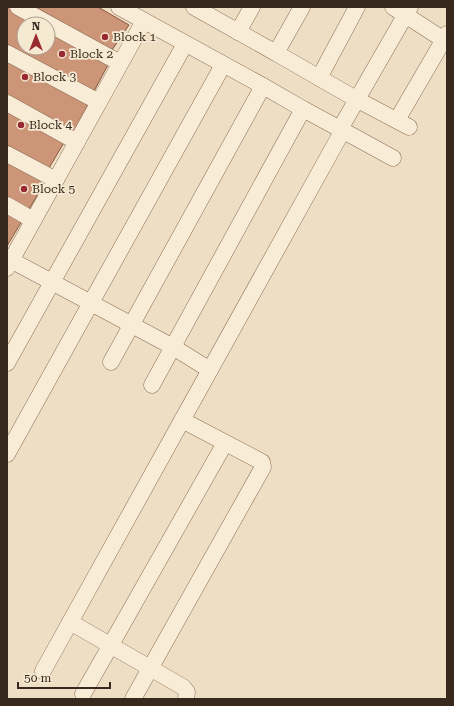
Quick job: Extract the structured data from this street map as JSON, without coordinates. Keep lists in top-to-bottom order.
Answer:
{
  "places": [
    "Block 1",
    "Block 2",
    "Block 3",
    "Block 4",
    "Block 5"
  ],
  "scale_bar": "50 m",
  "north": "top"
}
